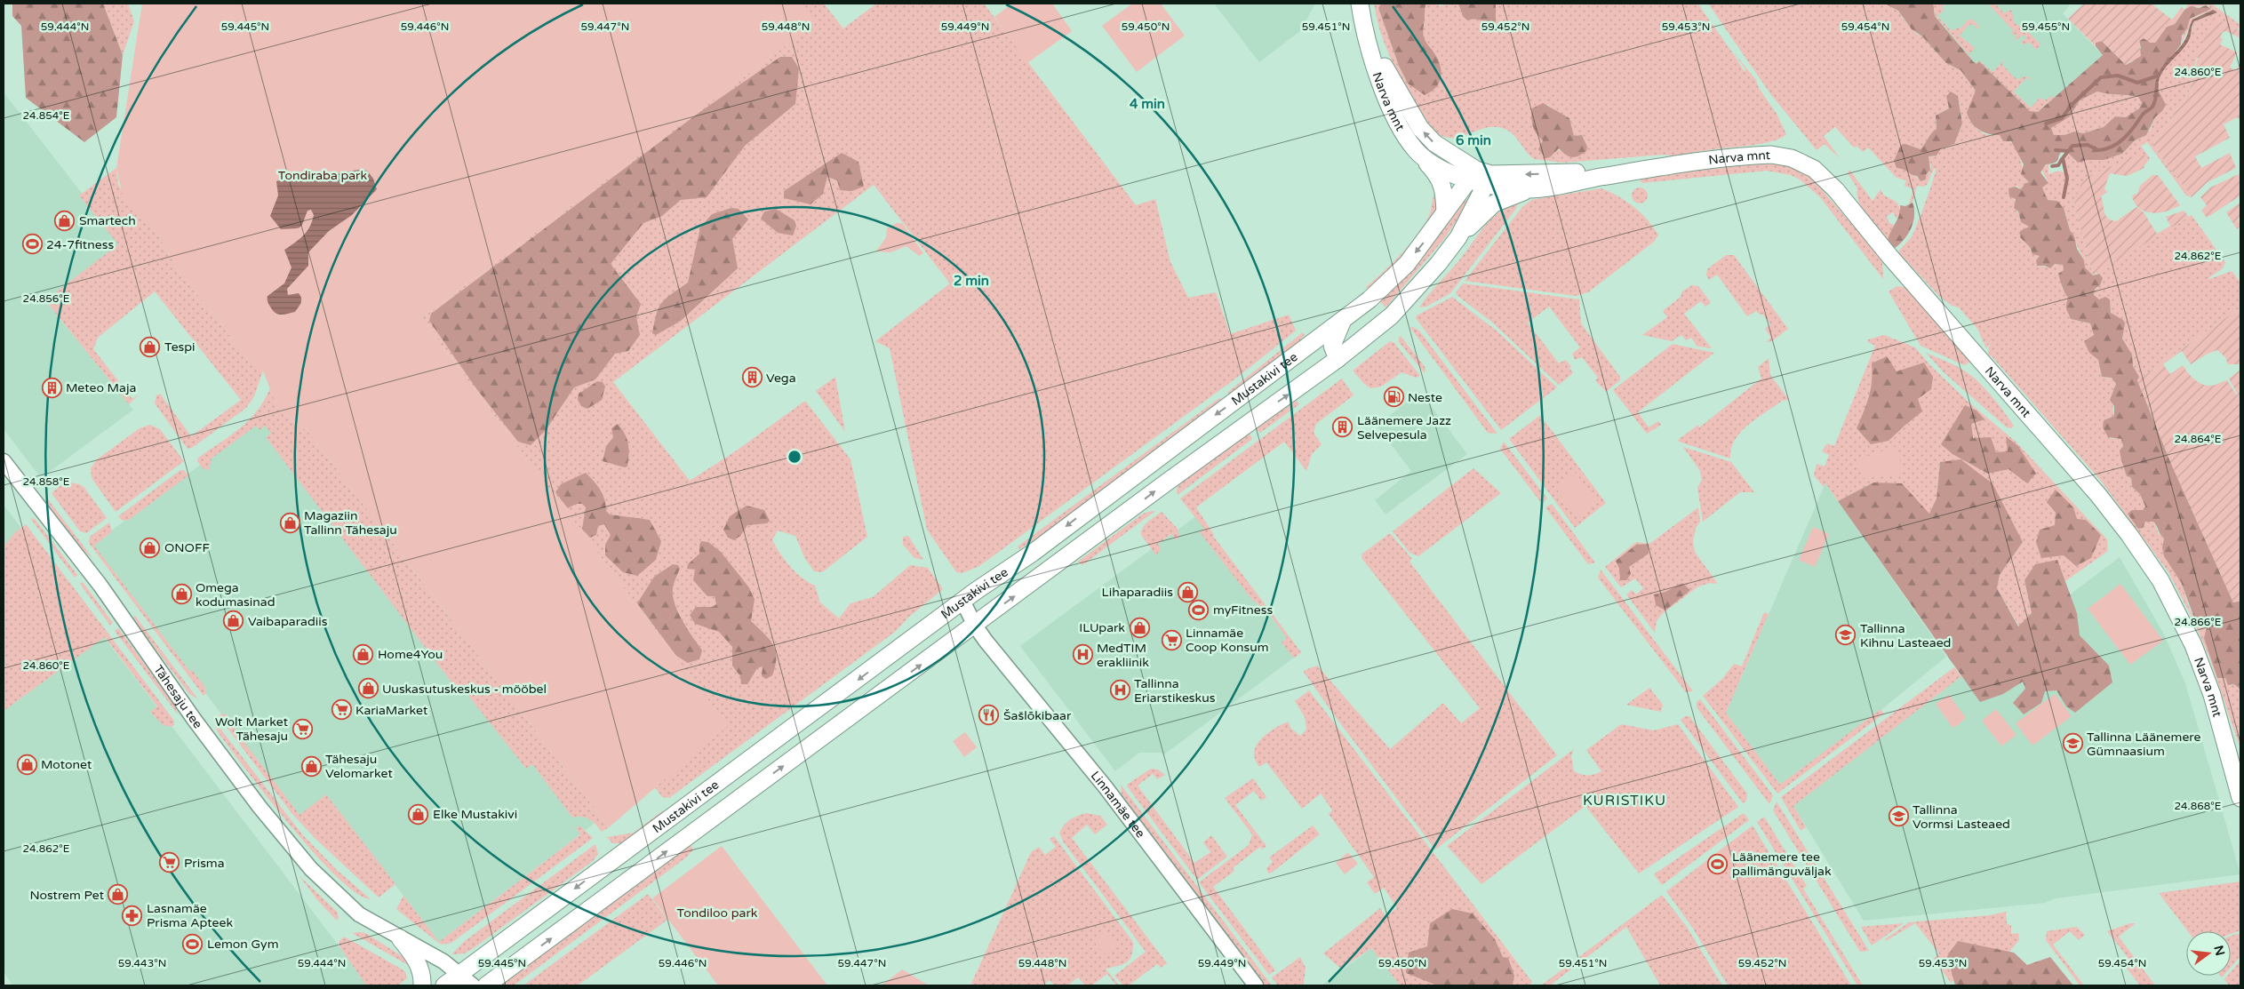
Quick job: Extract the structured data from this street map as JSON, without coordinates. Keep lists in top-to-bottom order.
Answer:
{
  "streets": {
    "main road": ["Narva mnt", "Mustakivi tee"],
    "street": ["Tähesaju tee", "Linnamäe tee"]
  },
  "crossings": [
    ["Narva mnt", "Mustakivi tee"],
    ["Mustakivi tee", "Tähesaju tee"],
    ["Mustakivi tee", "Linnamäe tee"]
  ],
  "districts": ["KURISTIKU"],
  "parks": ["Tondiraba park", "Tondiloo park"],
  "places": {
    "shop": [
      "Smartech",
      "Tespi",
      "Magaziin Tallinn Tähesaju",
      "ONOFF",
      "Lihaparadiis",
      "Omega kodumasinad",
      "Vaibaparadiis",
      "ILUpark",
      "Home4You",
      "Uuskasutuskeskus - mööbel",
      "Motonet",
      "Tähesaju Velomarket",
      "Elke Mustakivi",
      "Nostrem Pet"
    ],
    "sports": [
      "24-7fitness",
      "myFitness",
      "Läänemere tee pallimänguväljak",
      "Lemon Gym"
    ],
    "building": ["Vega", "Meteo Maja", "Läänemere Jazz Selvepesula"],
    "fuel station": ["Neste"],
    "school or university": ["Tallinna Kihnu Lasteaed", "Tallinna Läänemere Gümnaasium", "Tallinna Vormsi Lasteaed"],
    "supermarket": [
      "Linnamäe Coop Konsum",
      "KariaMarket",
      "Wolt Market Tähesaju",
      "Prisma"
    ],
    "hospital": ["MedTIM erakliinik", "Tallinna Eriarstikeskus"],
    "restaurant": ["Šašlõkibaar"],
    "pharmacy": ["Lasnamäe Prisma Apteek"]
  },
  "north": "right",
  "coordinates": [
    "59.444°N",
    "59.445°N",
    "59.446°N",
    "59.447°N",
    "59.448°N",
    "59.449°N",
    "59.450°N",
    "59.451°N",
    "59.452°N",
    "59.453°N",
    "59.454°N",
    "59.455°N",
    "24.860°E",
    "24.854°E",
    "24.862°E",
    "24.856°E",
    "24.864°E",
    "24.858°E",
    "24.866°E",
    "24.868°E",
    "59.443°N"
  ],
  "rings": ["4 min", "6 min", "2 min"]
}
